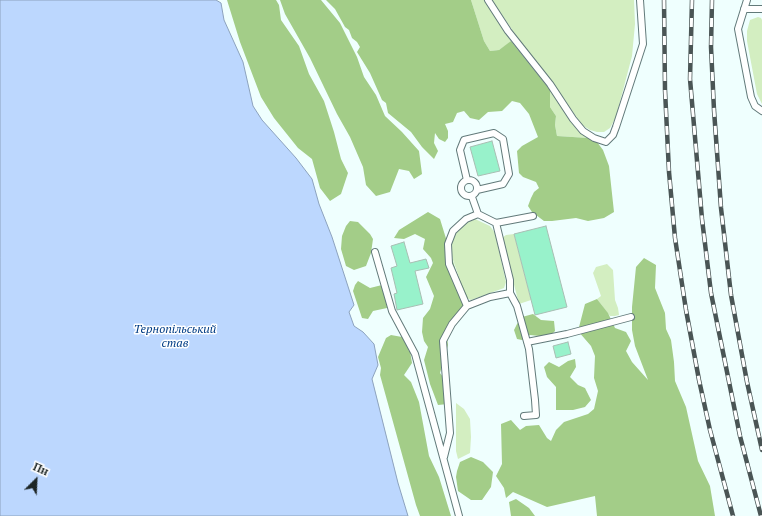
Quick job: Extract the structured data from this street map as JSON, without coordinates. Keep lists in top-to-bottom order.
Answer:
{
  "water": ["Тернопільський став"],
  "north": "top right"
}
